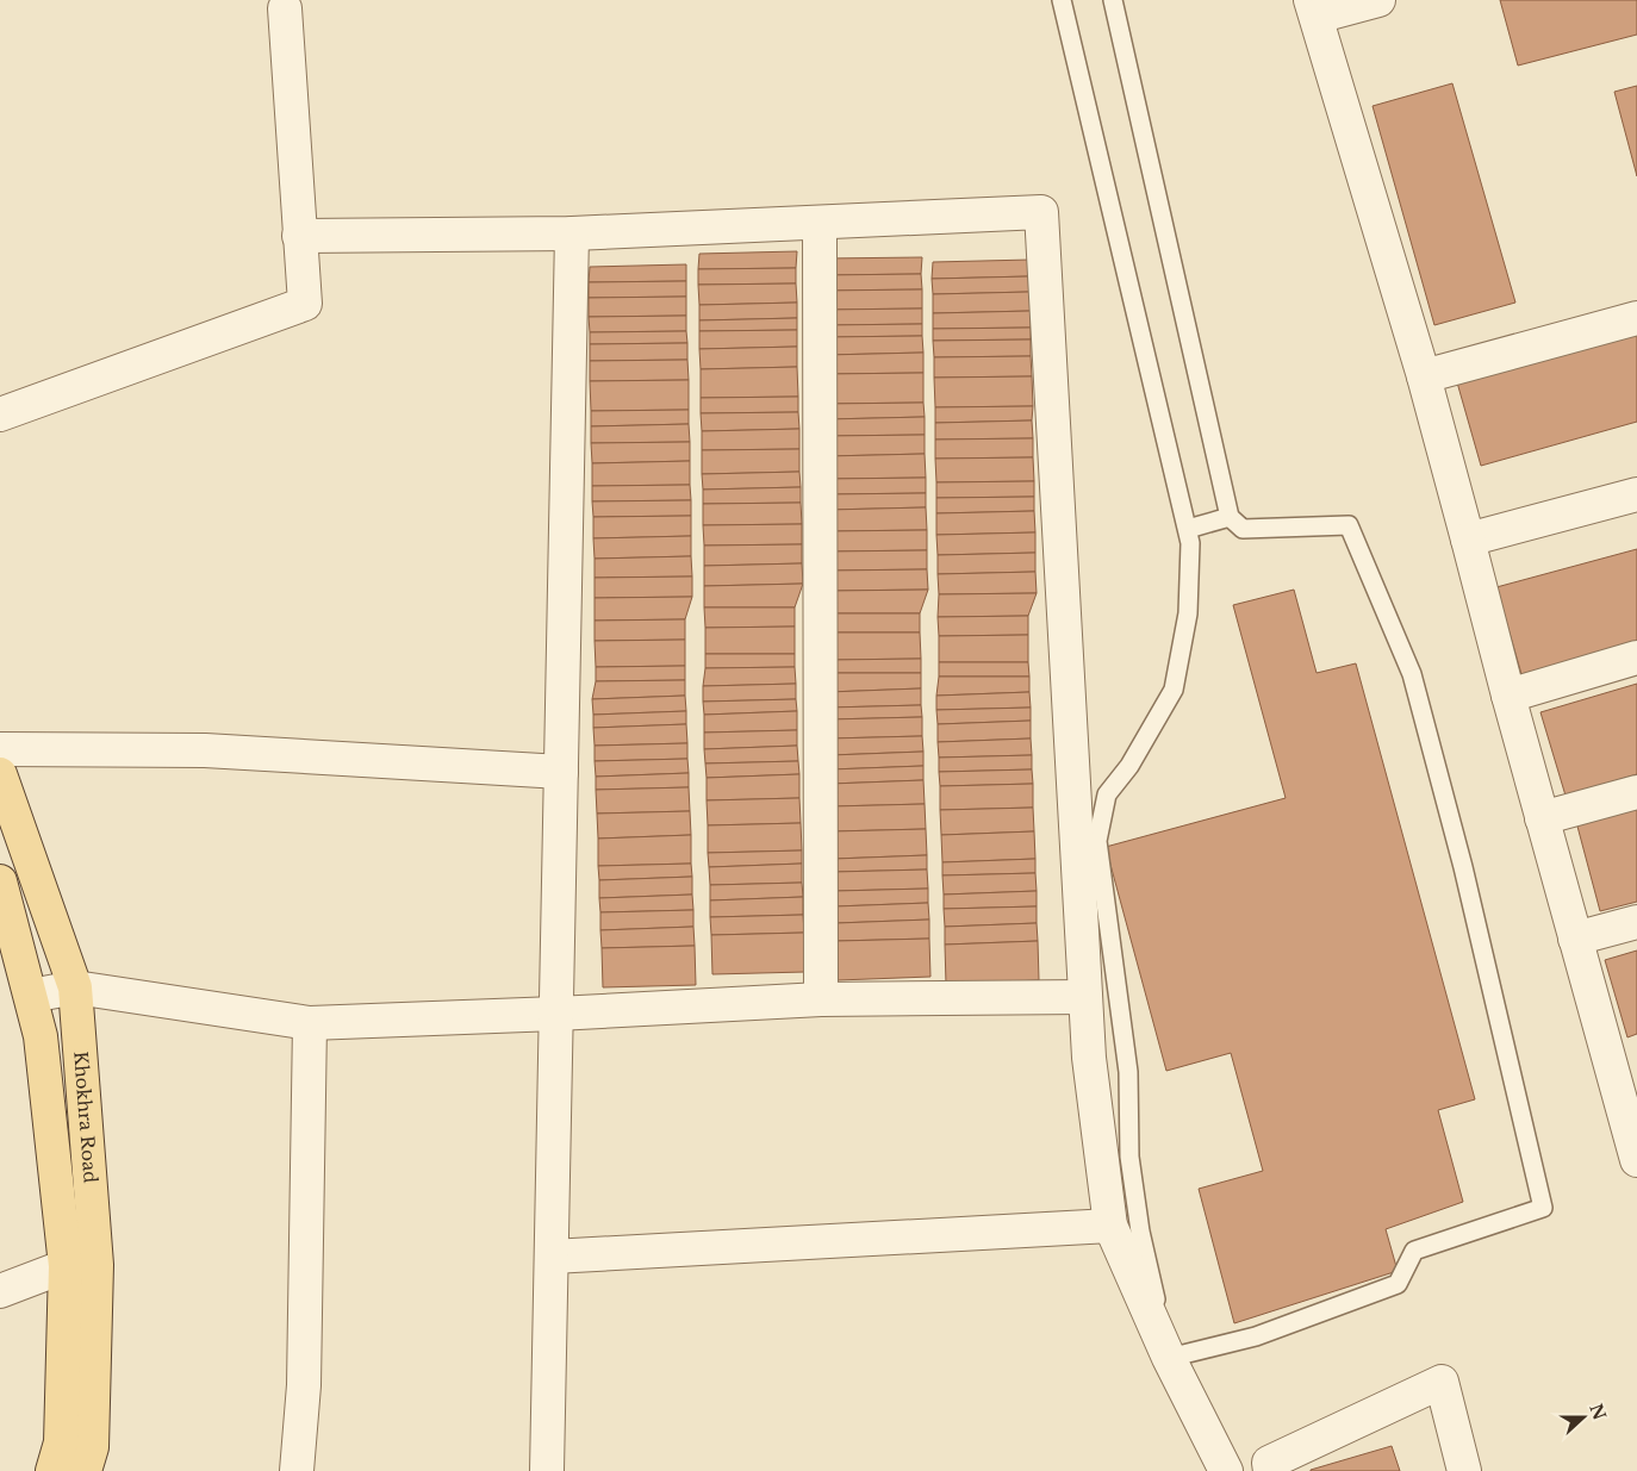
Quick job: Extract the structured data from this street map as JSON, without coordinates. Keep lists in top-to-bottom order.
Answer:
{
  "streets": {
    "main road": ["Khokhra Road"]
  },
  "north": "right"
}
